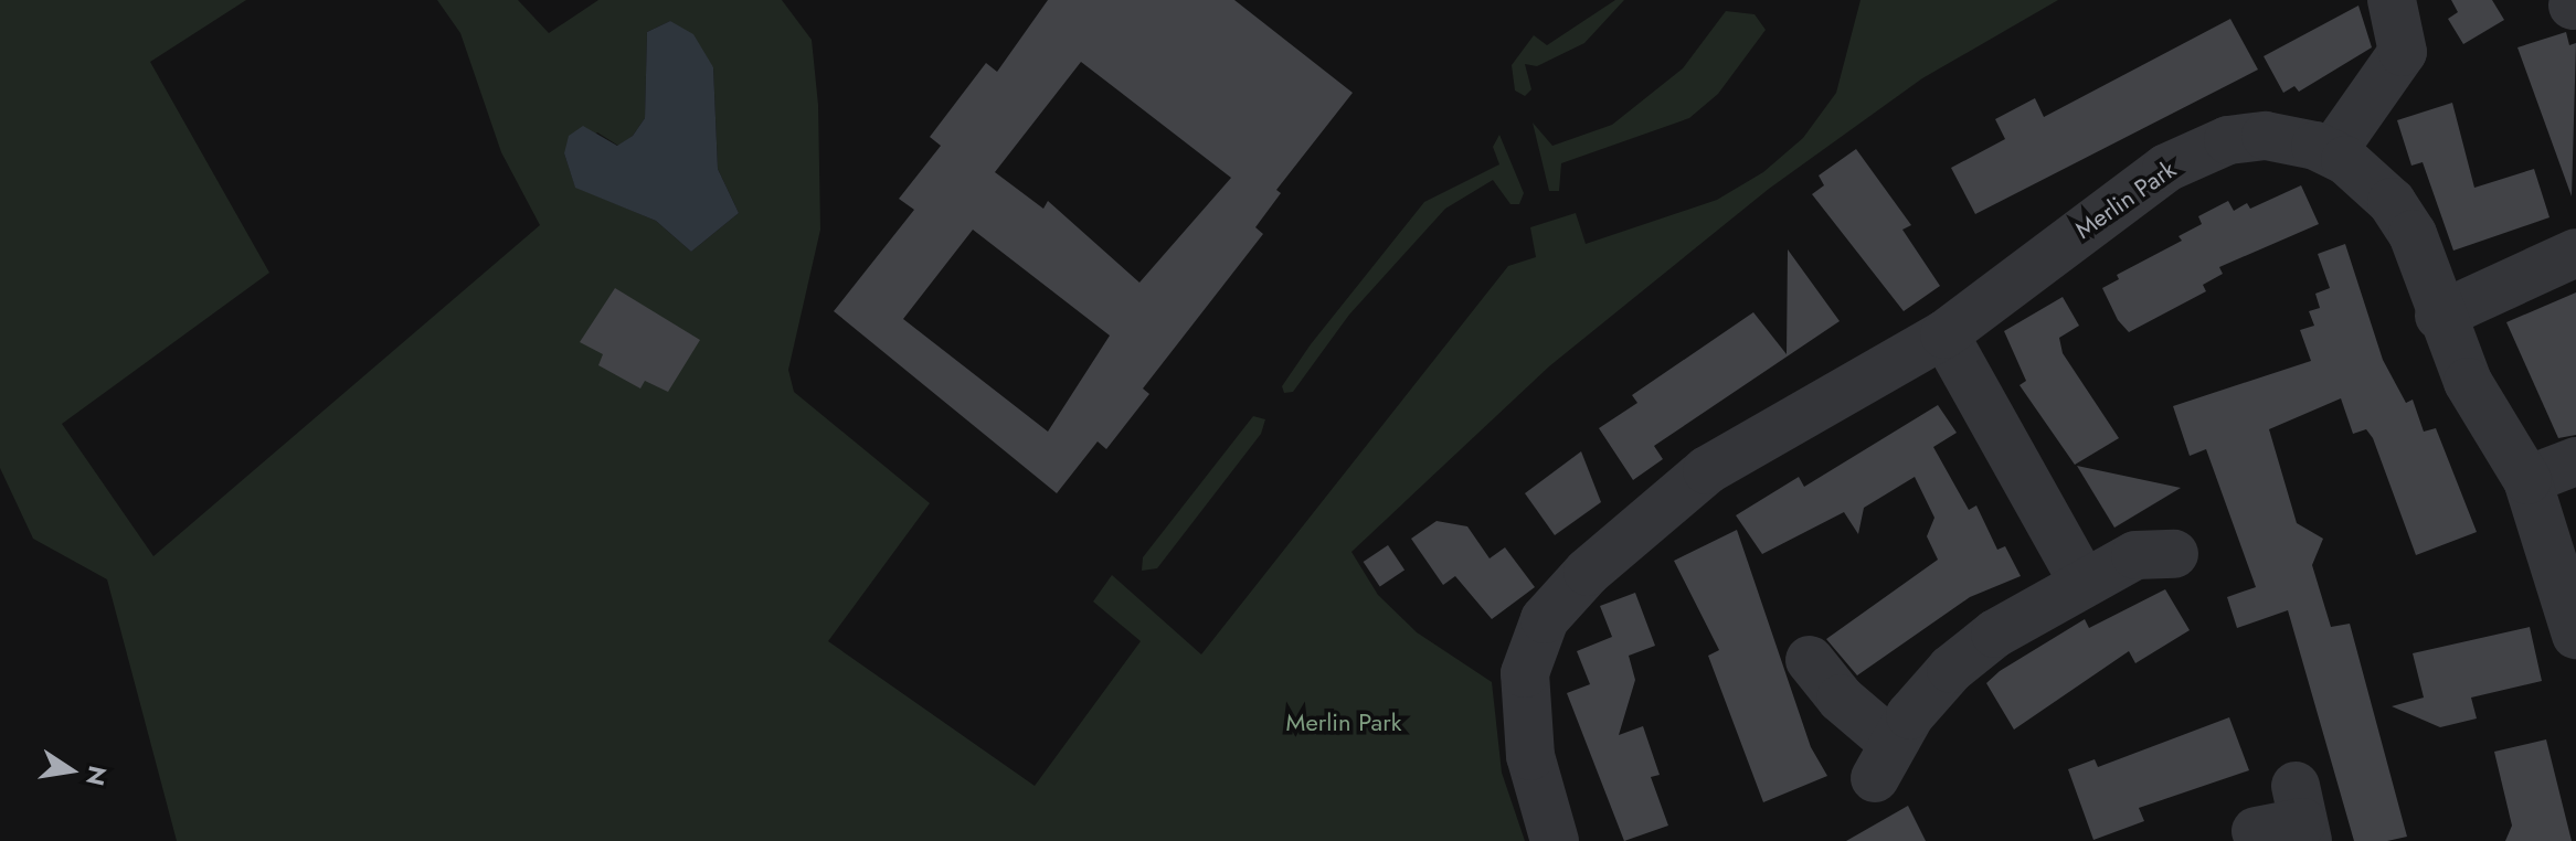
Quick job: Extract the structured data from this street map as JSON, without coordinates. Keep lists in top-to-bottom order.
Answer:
{
  "streets": {
    "street": ["Merlin Park"]
  },
  "parks": ["Merlin Park"],
  "north": "right"
}
